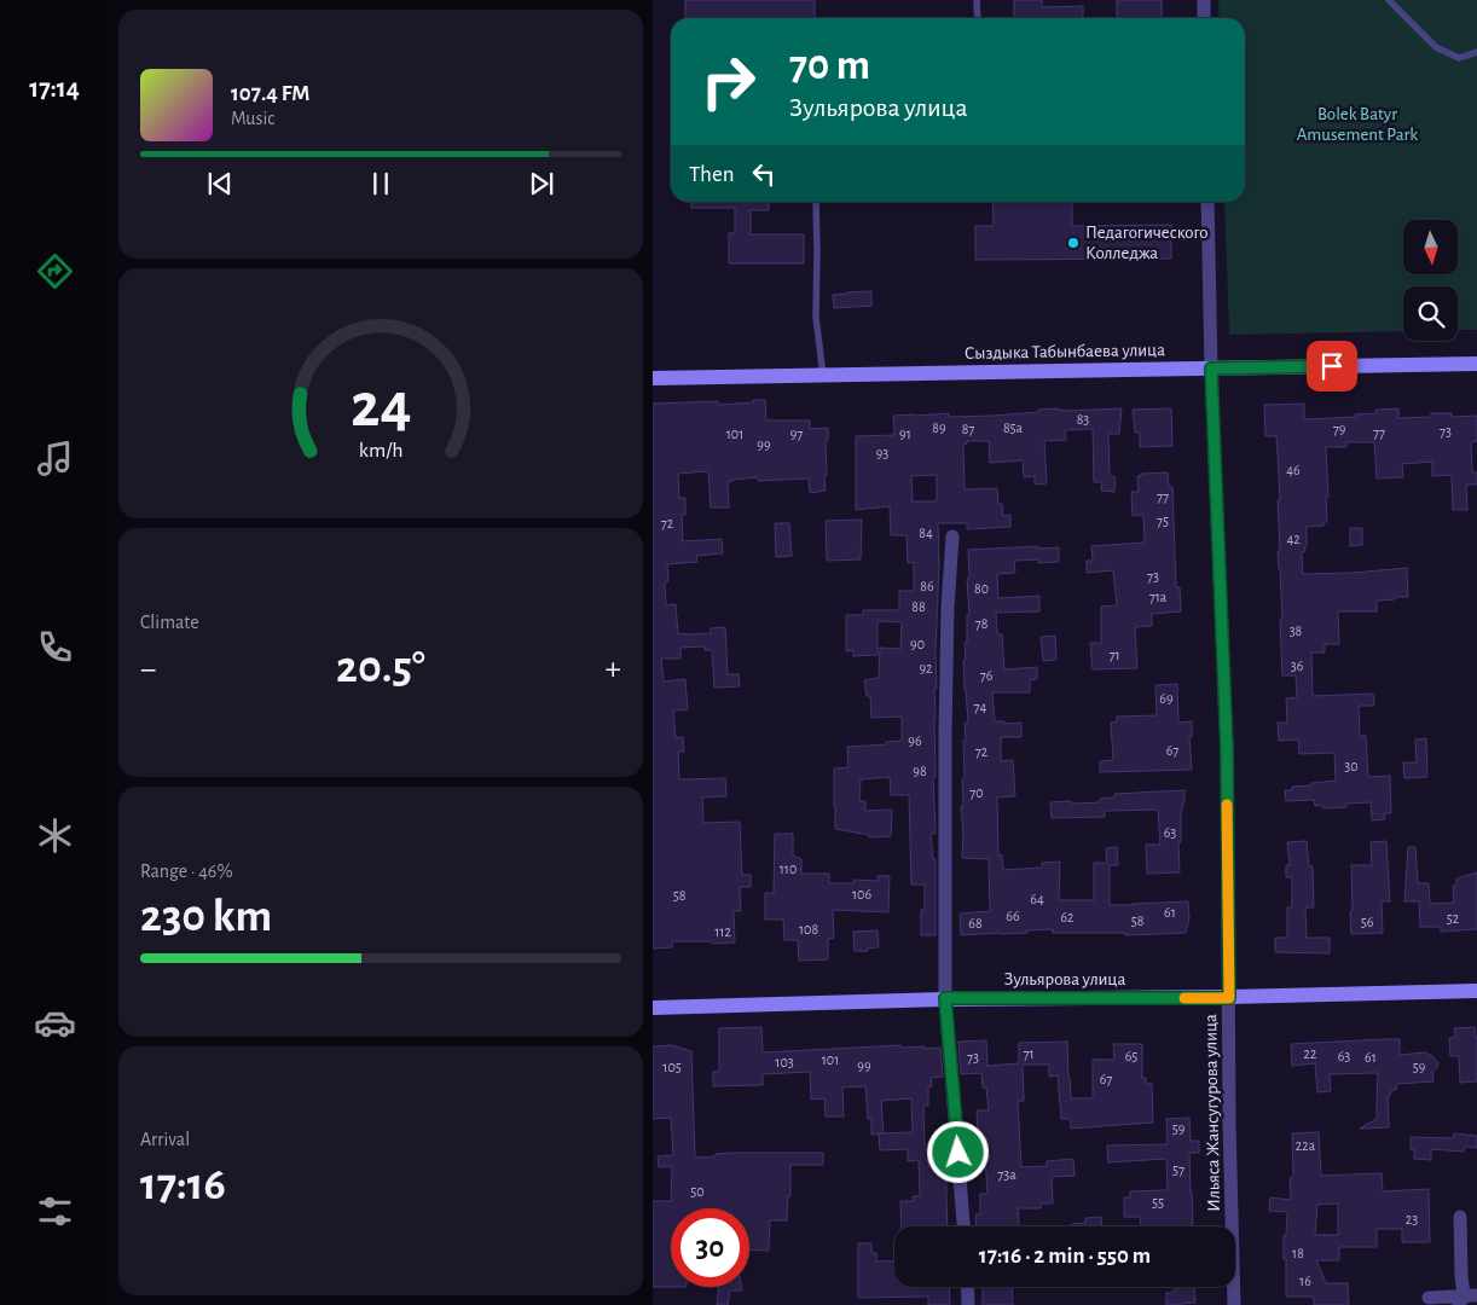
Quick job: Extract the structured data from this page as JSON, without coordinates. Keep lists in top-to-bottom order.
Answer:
{
  "streets": {
    "street": ["Сыздыка Табынбаева улица", "Зульярова улица", "Ильяса Жансугурова улица"]
  },
  "crossings": [
    ["Сыздыка Табынбаева улица", "Ильяса Жансугурова улица"],
    ["Зульярова улица", "Ильяса Жансугурова улица"]
  ],
  "parks": ["Bolek Batyr Amusement Park"],
  "places": ["Педагогического Колледжа"],
  "house_numbers": [
    "83",
    "89",
    "85а",
    "87",
    "79",
    "73",
    "77",
    "101",
    "97",
    "91",
    "99",
    "93",
    "46",
    "77",
    "75",
    "72",
    "84",
    "42",
    "73",
    "86",
    "80",
    "71а",
    "88",
    "78",
    "38",
    "90",
    "71",
    "36",
    "92",
    "76",
    "69",
    "74",
    "96",
    "67",
    "72",
    "30",
    "98",
    "70",
    "63",
    "110",
    "106",
    "58",
    "64",
    "61",
    "66",
    "62",
    "52",
    "58",
    "56",
    "68",
    "108",
    "112",
    "71",
    "22",
    "65",
    "63",
    "73",
    "61",
    "101",
    "103",
    "99",
    "105",
    "59",
    "67",
    "59",
    "22а",
    "57",
    "73а",
    "50",
    "55",
    "23",
    "18",
    "16"
  ],
  "north": "bottom",
  "page": {
    "tabs": "17:14",
    "turn": ["70 m", "Зульярова улица"],
    "song": ["107.4 FM", "Music"],
    "then": "Then",
    "tile": [
      "Climate",
      ["Range · 46%", "230 km"],
      ["Arrival", "17:16"]
    ],
    "heat": ["−", "20.5°", "+"],
    "limit": "30",
    "trip": "17:16 · 2 min · 550 m",
    "gauge": ["24", "km/h"]
  }
}
